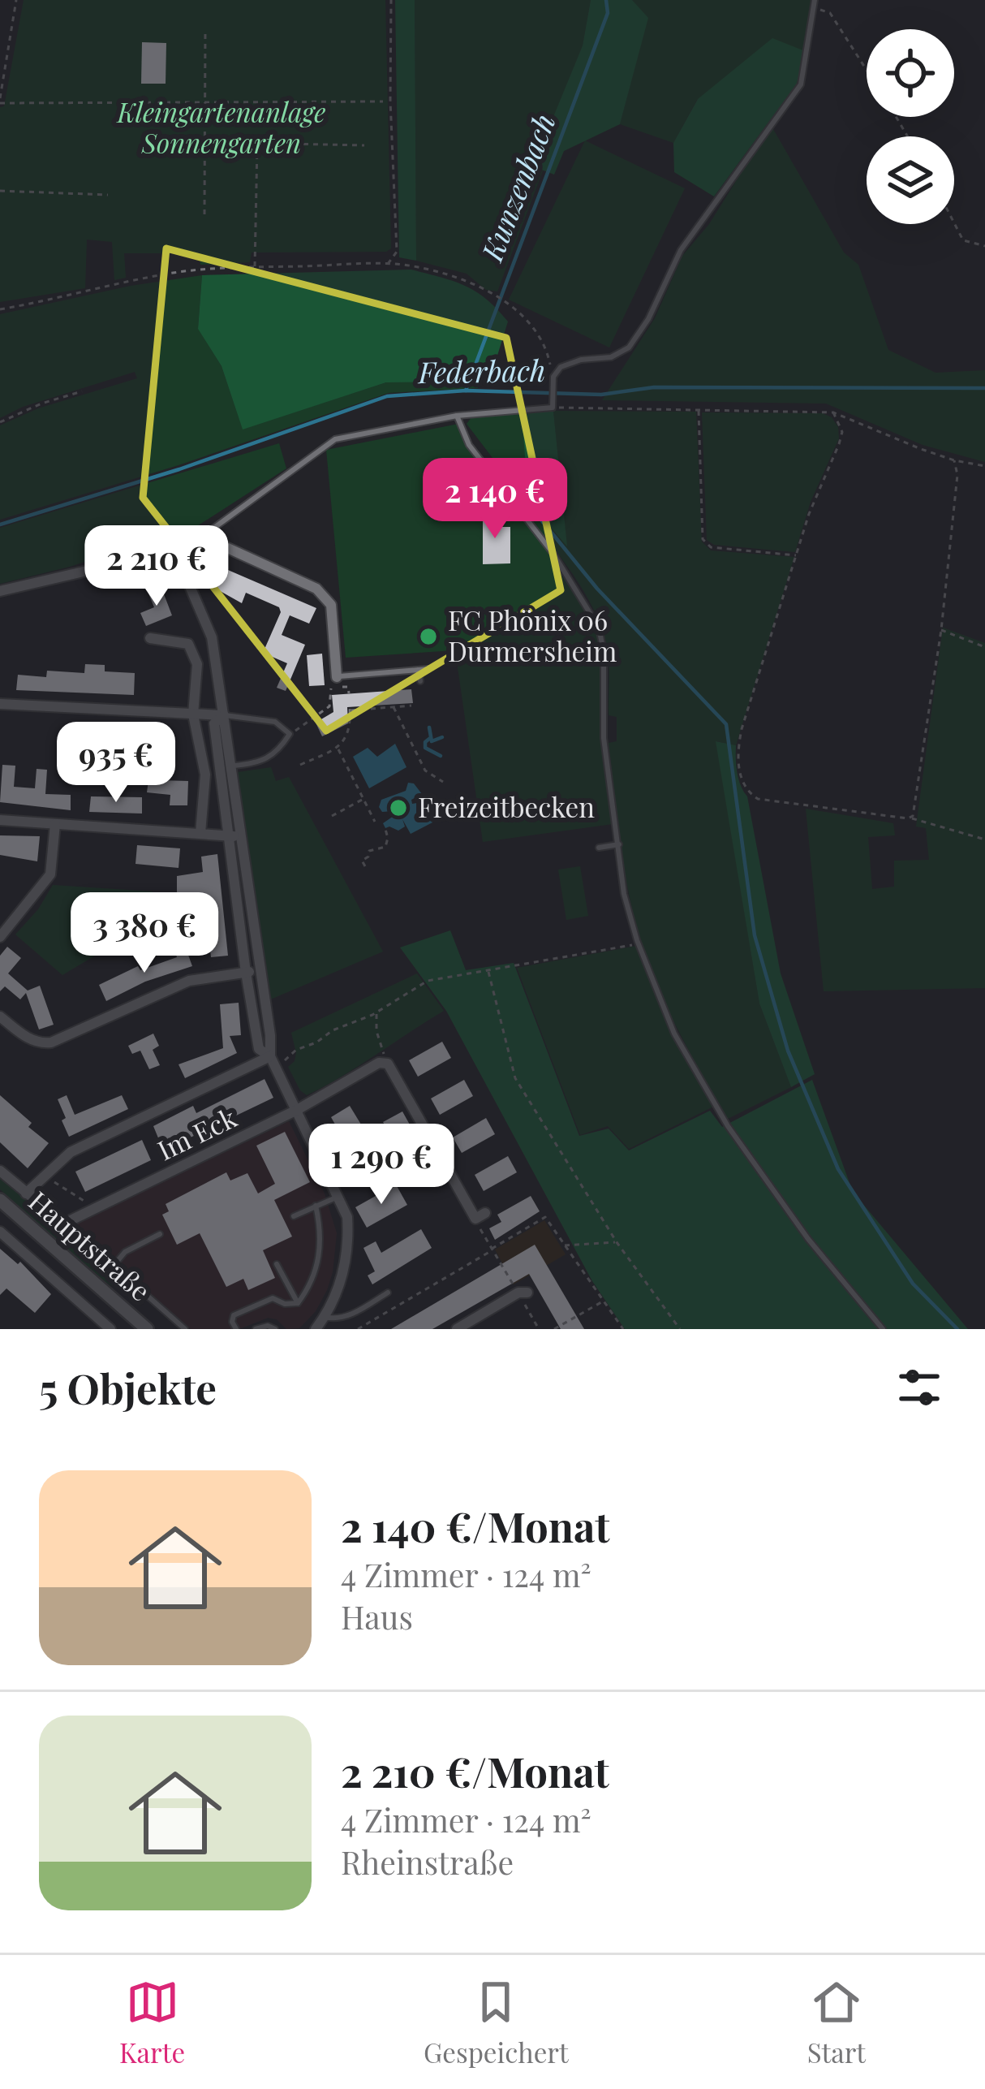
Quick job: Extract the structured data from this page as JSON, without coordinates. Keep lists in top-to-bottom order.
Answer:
{
  "streets": {
    "street": ["Im Eck", "Hauptstraße"]
  },
  "water": ["Kunzenbach", "Federbach"],
  "parks": ["Kleingartenanlage Sonnengarten"],
  "places": ["FC Phönix 06 Durmersheim", "Freizeitbecken"],
  "page": {
    "price": [
      "2 140 €",
      "2 210 €",
      "935 €",
      "3 380 €",
      "1 290 €"
    ],
    "heading": "5 Objekte",
    "list": [
      {
        "name": "2 140 €/Monat",
        "note": "4 Zimmer · 124 m² · Haus"
      },
      {
        "name": "2 210 €/Monat",
        "note": "4 Zimmer · 124 m² · Rheinstraße"
      }
    ],
    "tabs": ["Karte", "Gespeichert", "Start"]
  }
}
